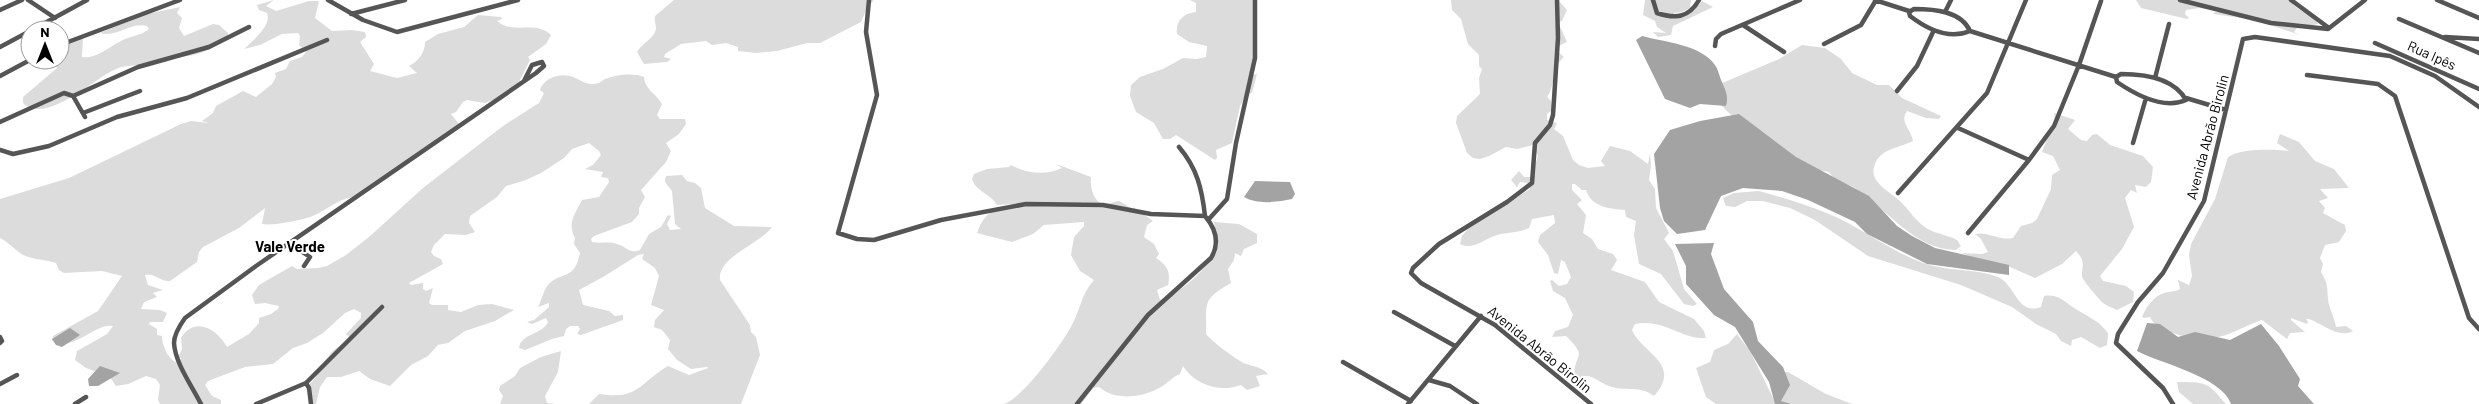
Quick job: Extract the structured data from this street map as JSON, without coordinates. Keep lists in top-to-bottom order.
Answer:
{
  "streets": {
    "street": ["Rua Ipês", "Avenida Abrão Birolin"]
  },
  "districts": ["Vale Verde"],
  "north": "top"
}
